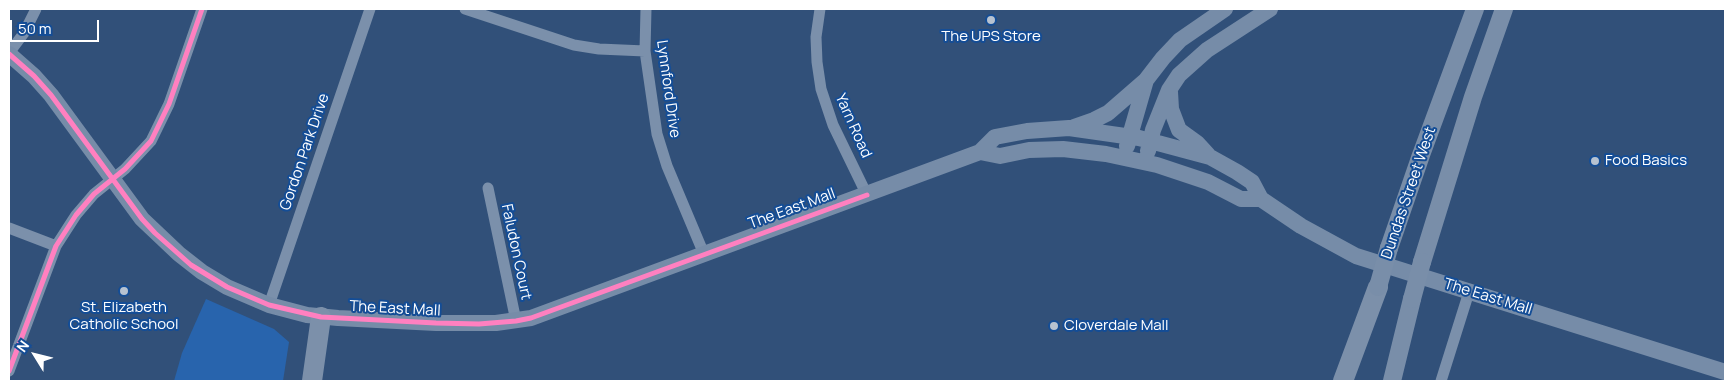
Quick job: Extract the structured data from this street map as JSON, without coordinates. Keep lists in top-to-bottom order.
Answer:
{
  "streets": {
    "main road": ["Dundas Street West", "The East Mall"],
    "street": [
      "Lynnford Drive",
      "Yarn Road",
      "Gordon Park Drive",
      "Faludon Court"
    ]
  },
  "crossings": [
    ["Lynnford Drive", "The East Mall"],
    ["Yarn Road", "The East Mall"],
    ["Gordon Park Drive", "The East Mall"],
    ["The East Mall", "Faludon Court"]
  ],
  "places": [
    "The UPS Store",
    "Food Basics",
    "St. Elizabeth Catholic School",
    "Cloverdale Mall"
  ],
  "scale_bar": "50 m",
  "north": "top left"
}
